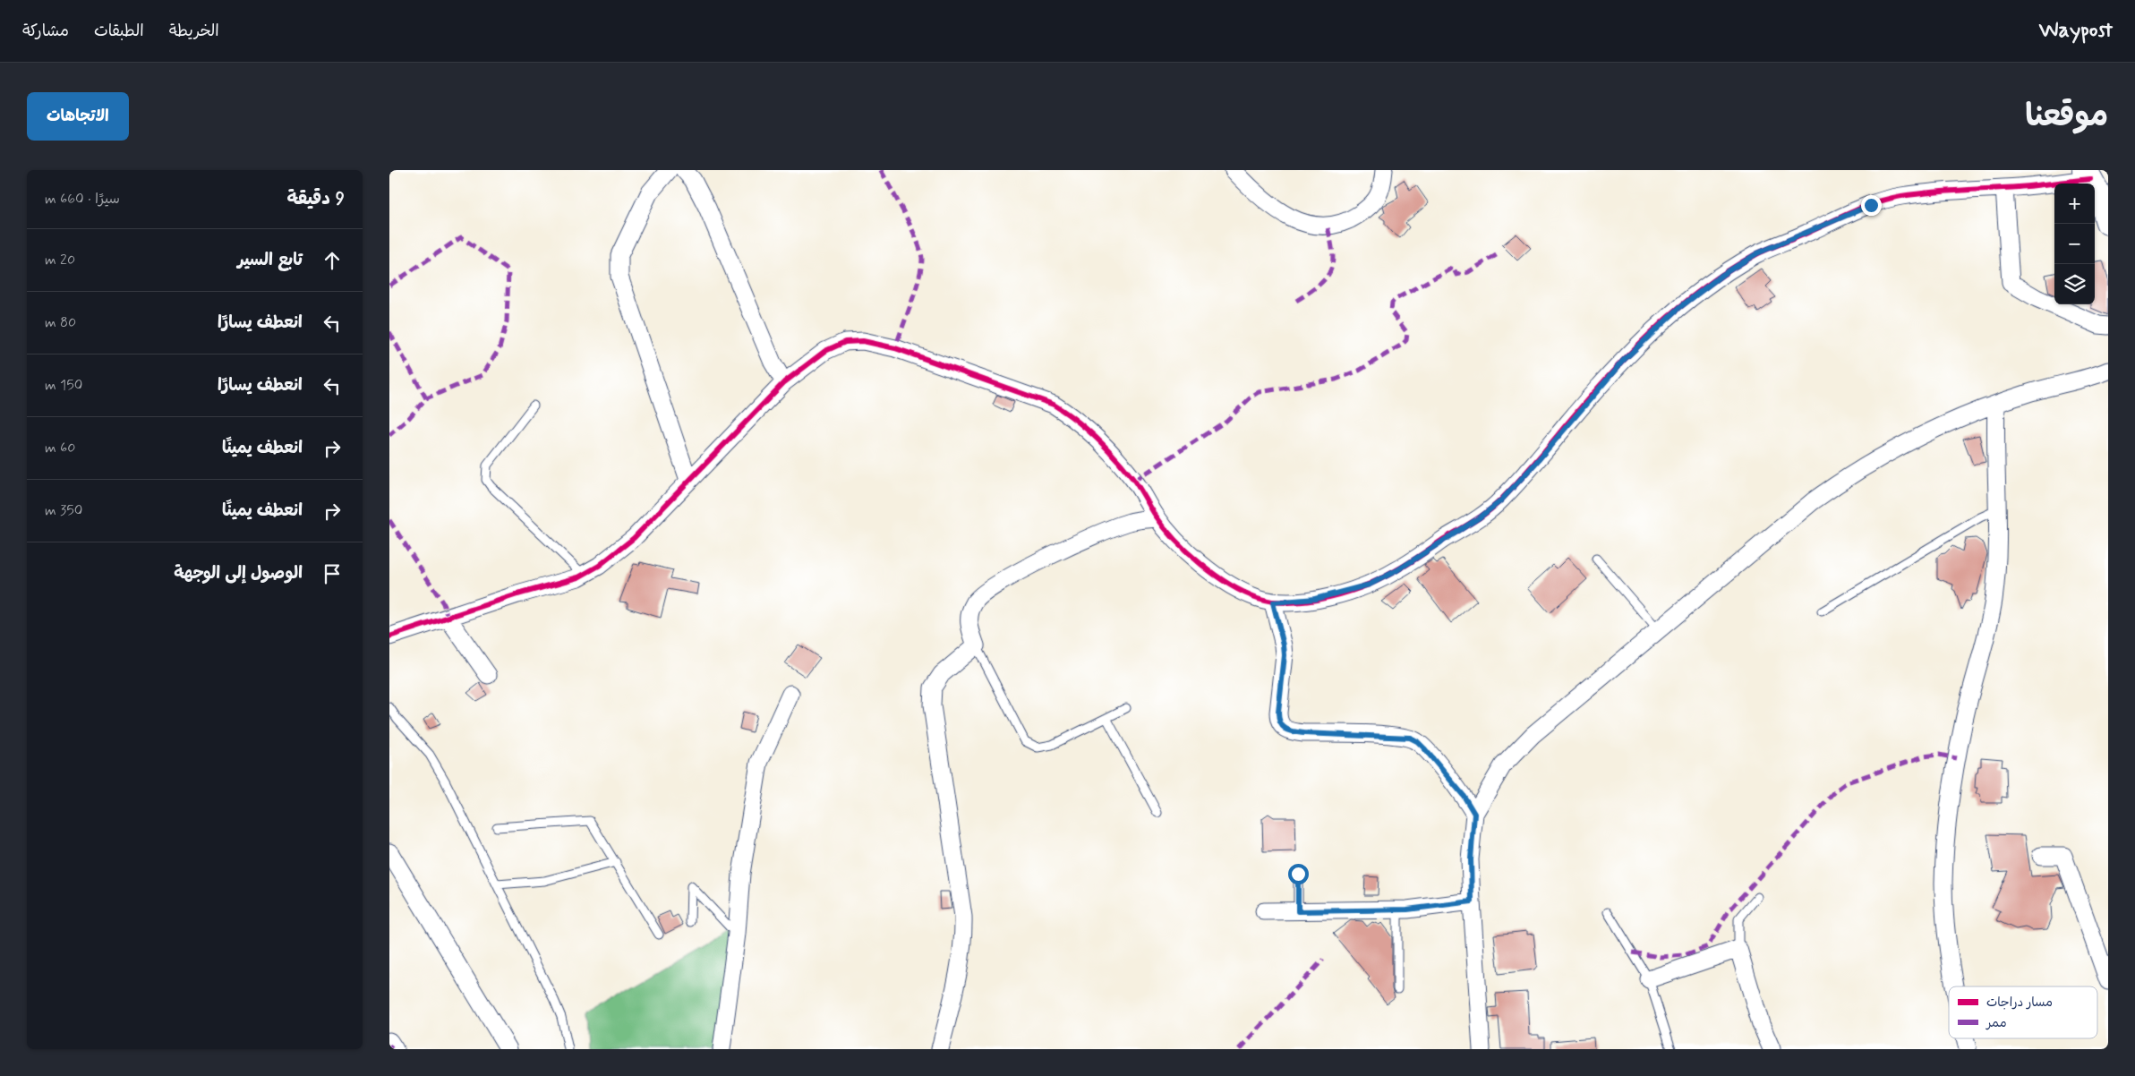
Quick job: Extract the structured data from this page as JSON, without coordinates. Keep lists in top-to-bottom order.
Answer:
{
  "legend": ["مسار دراجات", "ممر"],
  "page": {
    "header": "Waypost",
    "nav": ["الخريطة", "الطبقات", "مشاركة"],
    "title": "موقعنا",
    "buttons": "الاتجاهات",
    "heading": ["9 دقيقة", "سيرًا · 660 m"],
    "map_buttons": ["+", "−"],
    "list": [
      ["تابع السير", "20 m"],
      ["انعطف يسارًا", "80 m"],
      ["انعطف يسارًا", "150 m"],
      ["انعطف يمينًا", "60 m"],
      ["انعطف يمينًا", "350 m"],
      "الوصول إلى الوجهة"
    ]
  }
}
